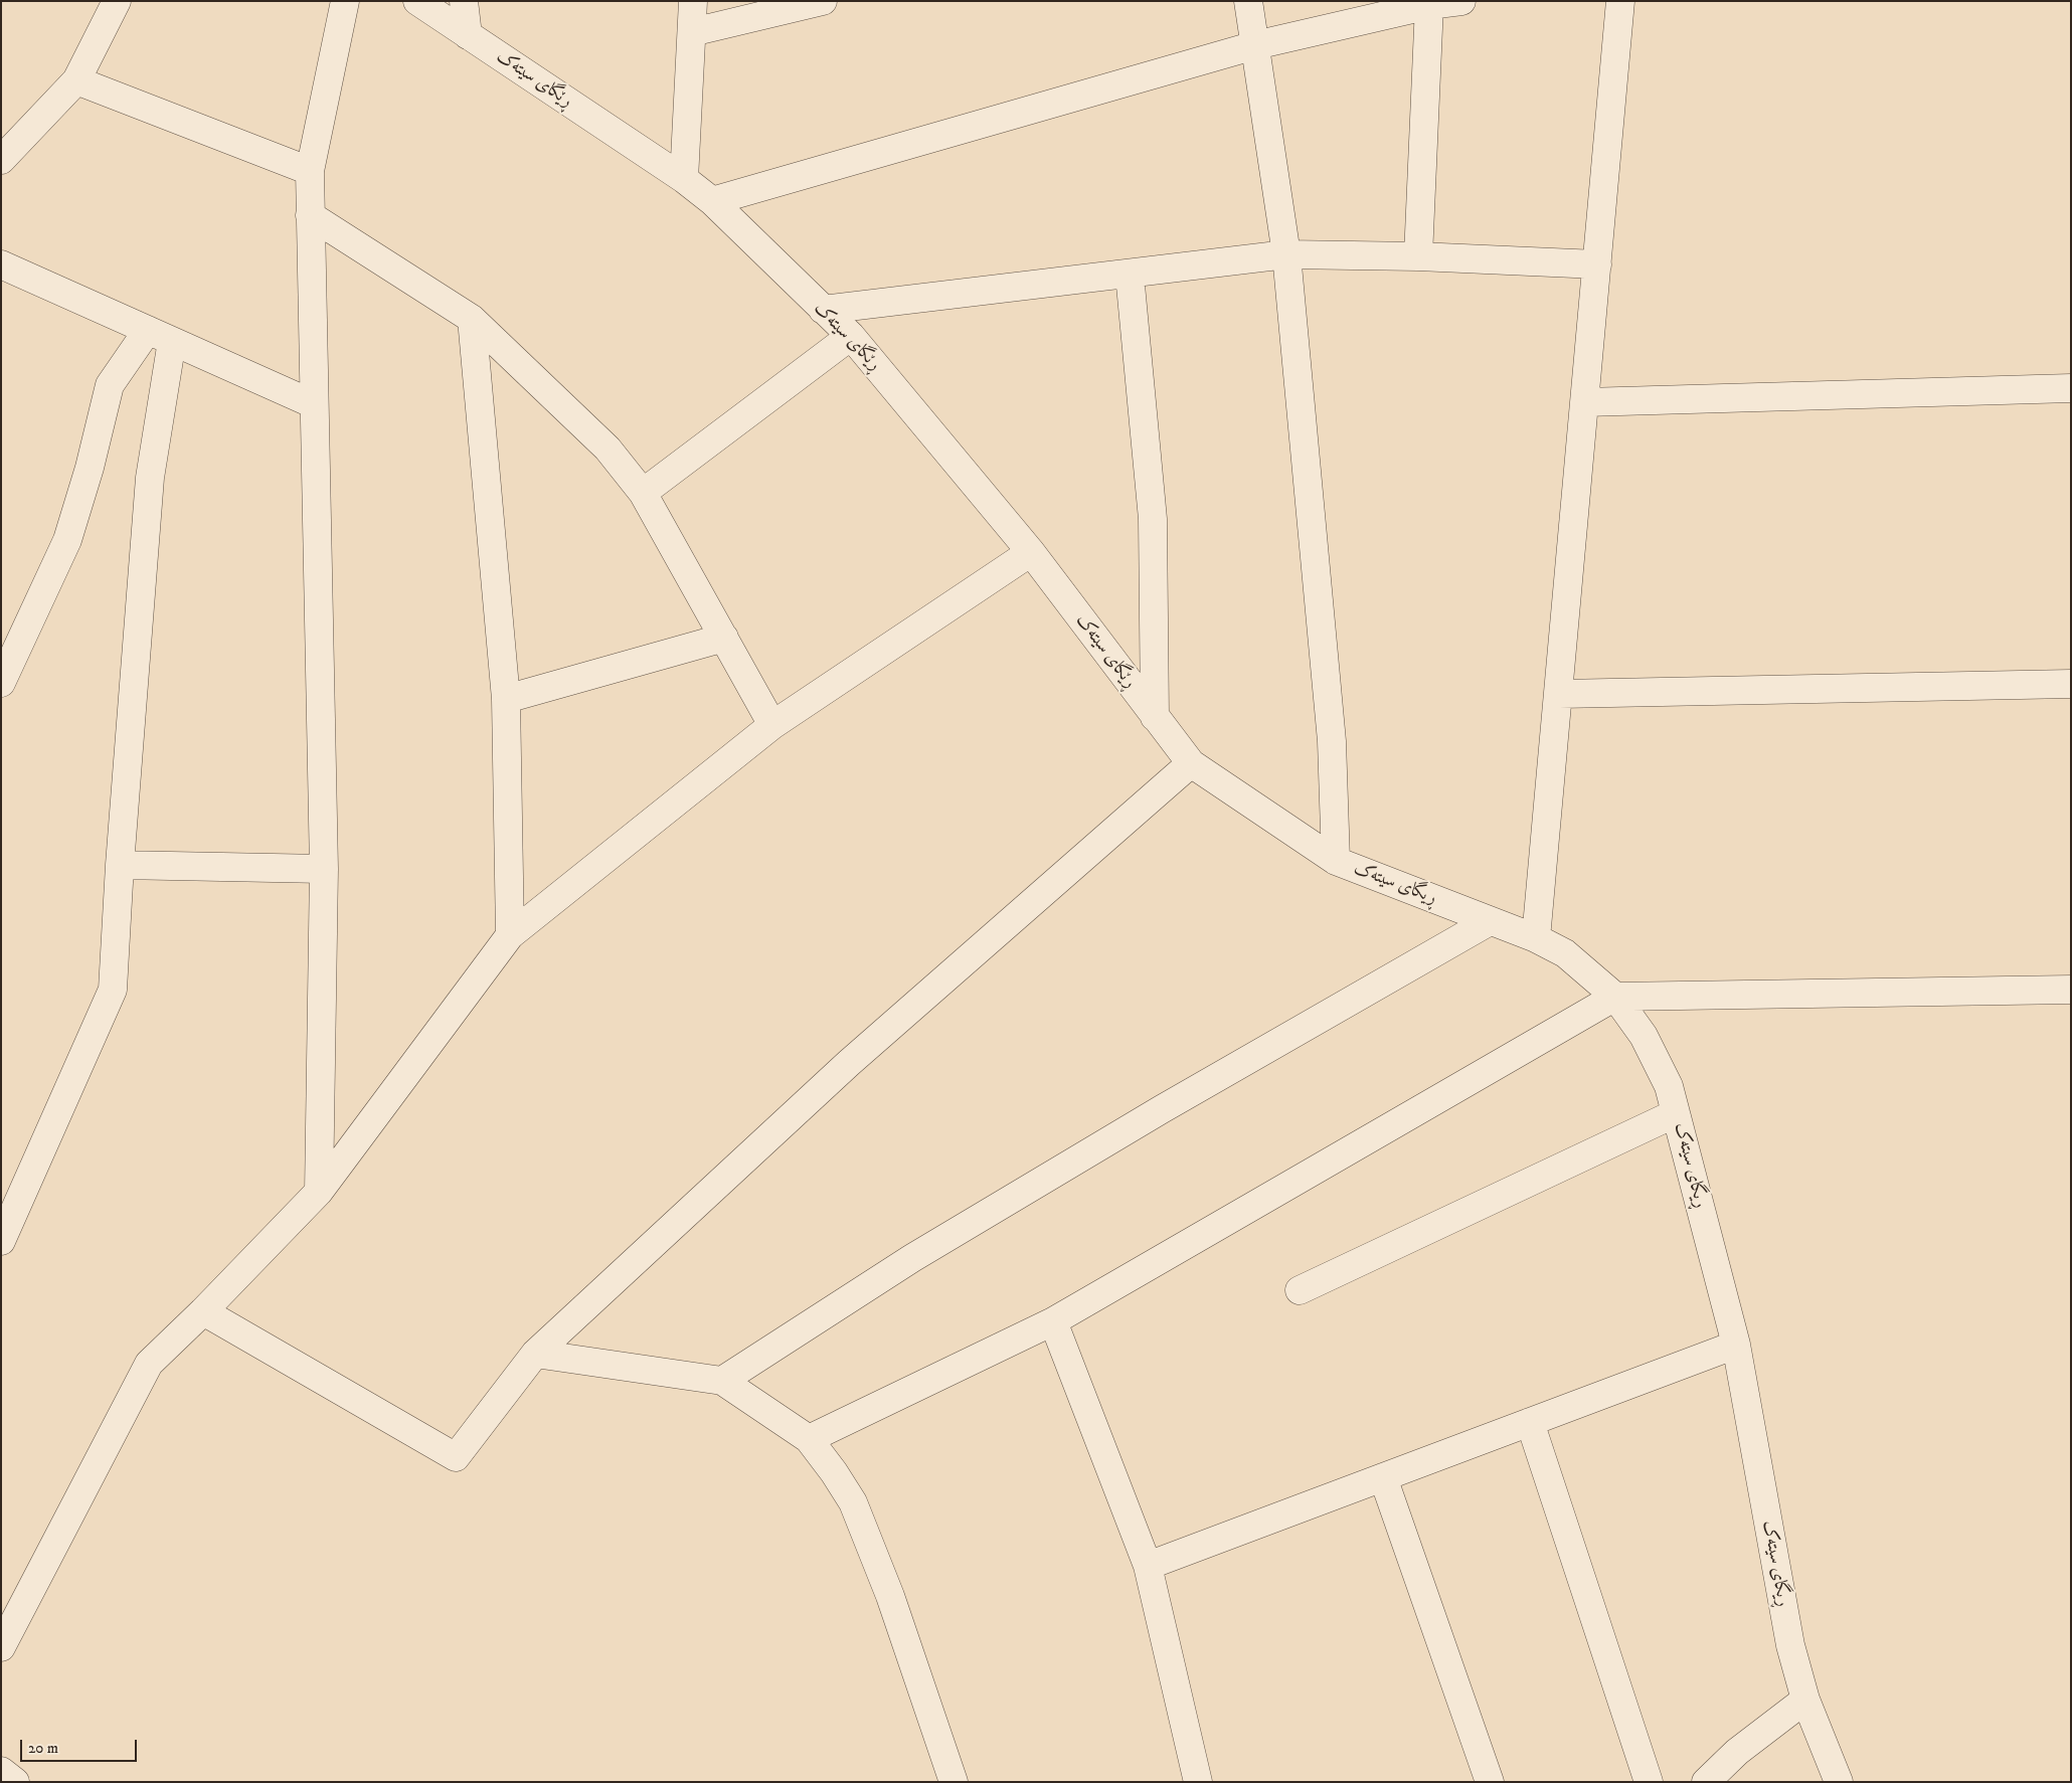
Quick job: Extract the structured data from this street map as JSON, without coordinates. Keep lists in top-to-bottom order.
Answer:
{
  "streets": {
    "street": ["ڕێگای سیتەک", "ڕیگای سیتەک"]
  },
  "crossings": [
    ["ڕێگای سیتەک", "ڕیگای سیتەک"]
  ],
  "scale_bar": "20 m"
}
